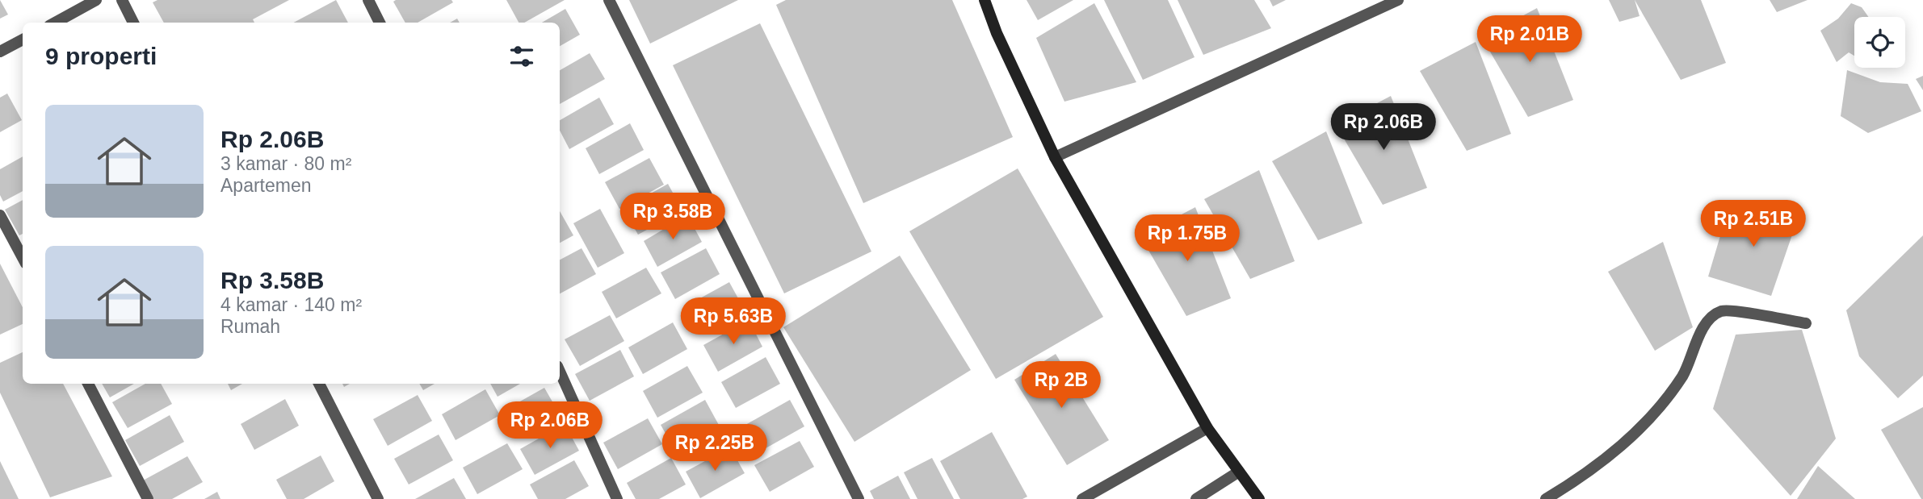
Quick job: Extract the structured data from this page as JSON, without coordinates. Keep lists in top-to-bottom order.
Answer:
{
  "page": {
    "price": [
      "Rp 2.01B",
      "Rp 2.06B",
      "Rp 3.58B",
      "Rp 2.51B",
      "Rp 1.75B",
      "Rp 5.63B",
      "Rp 2B",
      "Rp 2.06B",
      "Rp 2.25B"
    ],
    "heading": "9 properti",
    "list": [
      {
        "name": "Rp 2.06B",
        "note": "3 kamar · 80 m² · Apartemen"
      },
      {
        "name": "Rp 3.58B",
        "note": "4 kamar · 140 m² · Rumah"
      }
    ]
  }
}
